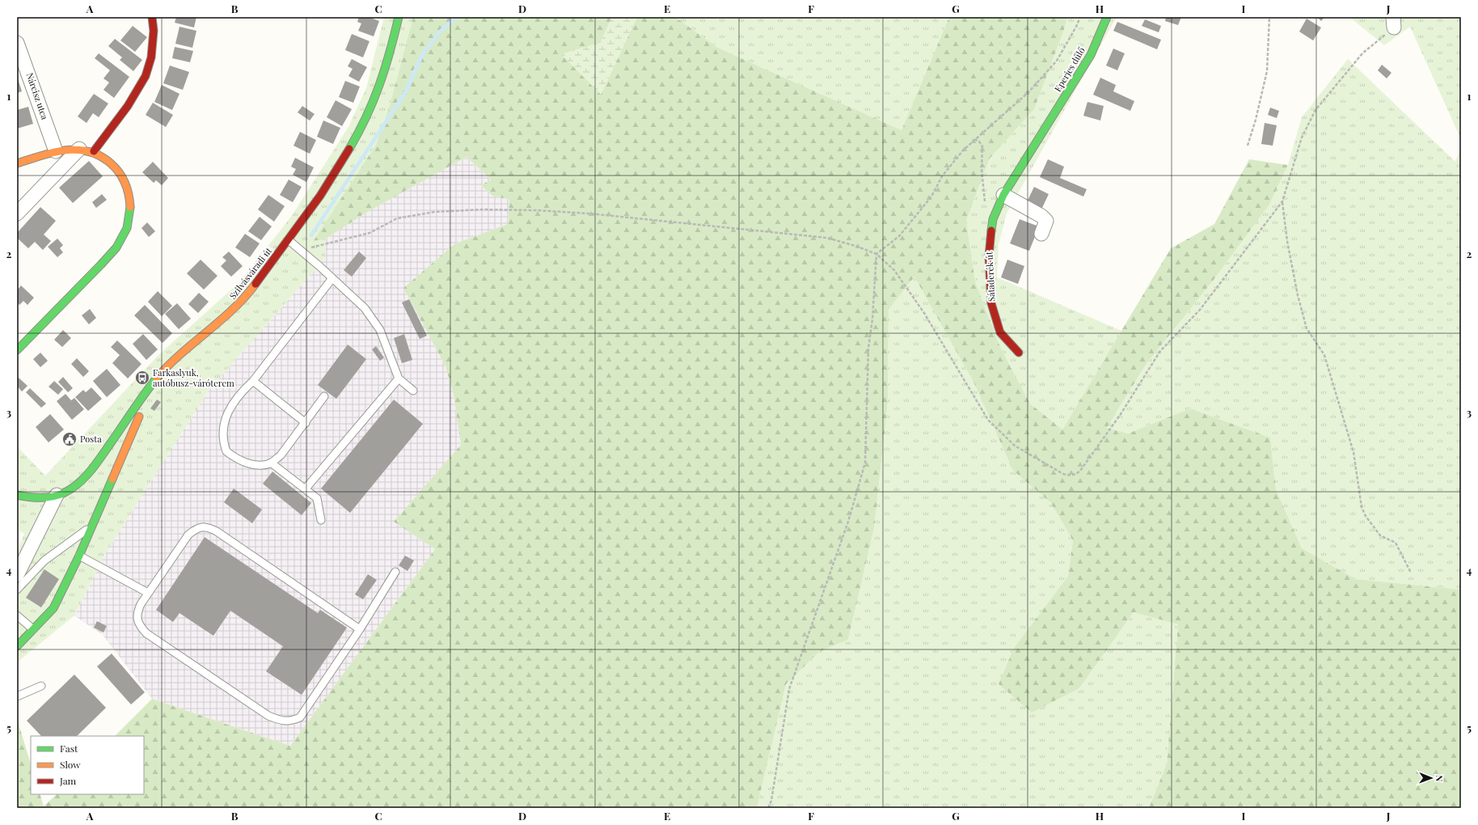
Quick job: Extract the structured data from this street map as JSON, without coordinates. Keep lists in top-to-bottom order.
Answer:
{
  "streets": {
    "main road": ["Eperjes dűlő", "Szilvásváradi út", "Sátaderék út"],
    "street": ["Nárcisz utca"]
  },
  "crossings": [
    ["Eperjes dűlő", "Sátaderék út"]
  ],
  "places": {
    "bus stop": ["Farkaslyuk, autóbusz-váróterem"],
    "public building": ["Posta"]
  },
  "legend": ["Fast", "Slow", "Jam"],
  "north": "right",
  "grid": {
    "columns": [
      "A",
      "B",
      "C",
      "D",
      "E",
      "F",
      "G",
      "H",
      "I",
      "J"
    ],
    "rows": [
      "1",
      "2",
      "3",
      "4",
      "5"
    ]
  }
}
